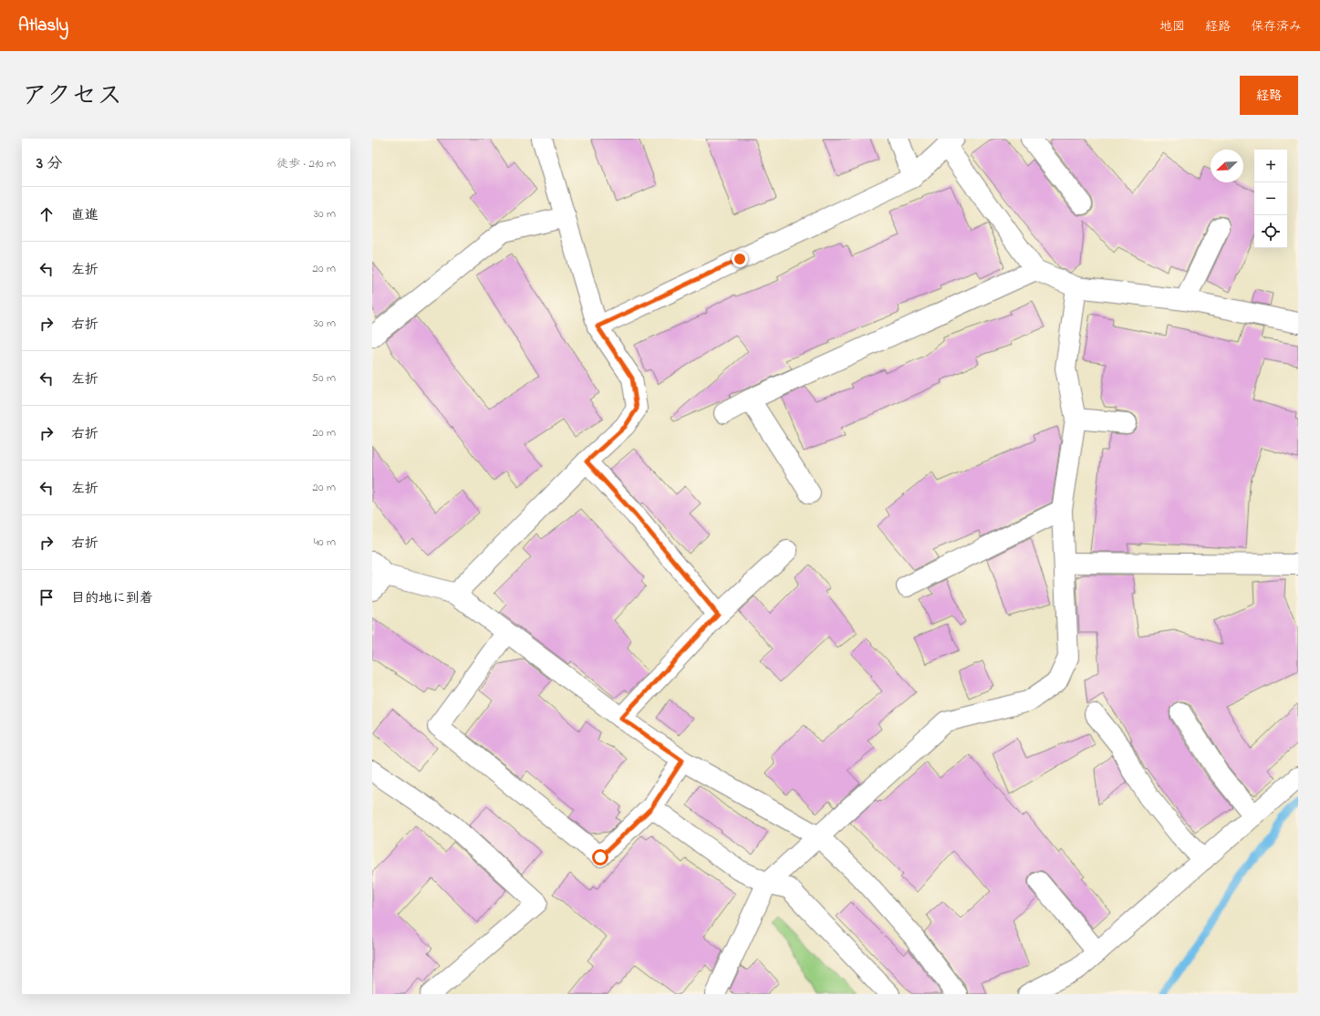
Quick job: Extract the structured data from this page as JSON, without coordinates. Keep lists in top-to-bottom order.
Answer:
{
  "north": "bottom left",
  "page": {
    "header": "Atlasly",
    "nav": ["地図", "経路", "保存済み"],
    "title": "アクセス",
    "buttons": "経路",
    "heading": ["3 分", "徒歩 · 210 m"],
    "map_buttons": ["+", "−"],
    "list": [
      ["直進", "30 m"],
      ["左折", "20 m"],
      ["右折", "30 m"],
      ["左折", "50 m"],
      ["右折", "20 m"],
      ["左折", "20 m"],
      ["右折", "40 m"],
      "目的地に到着"
    ]
  }
}
